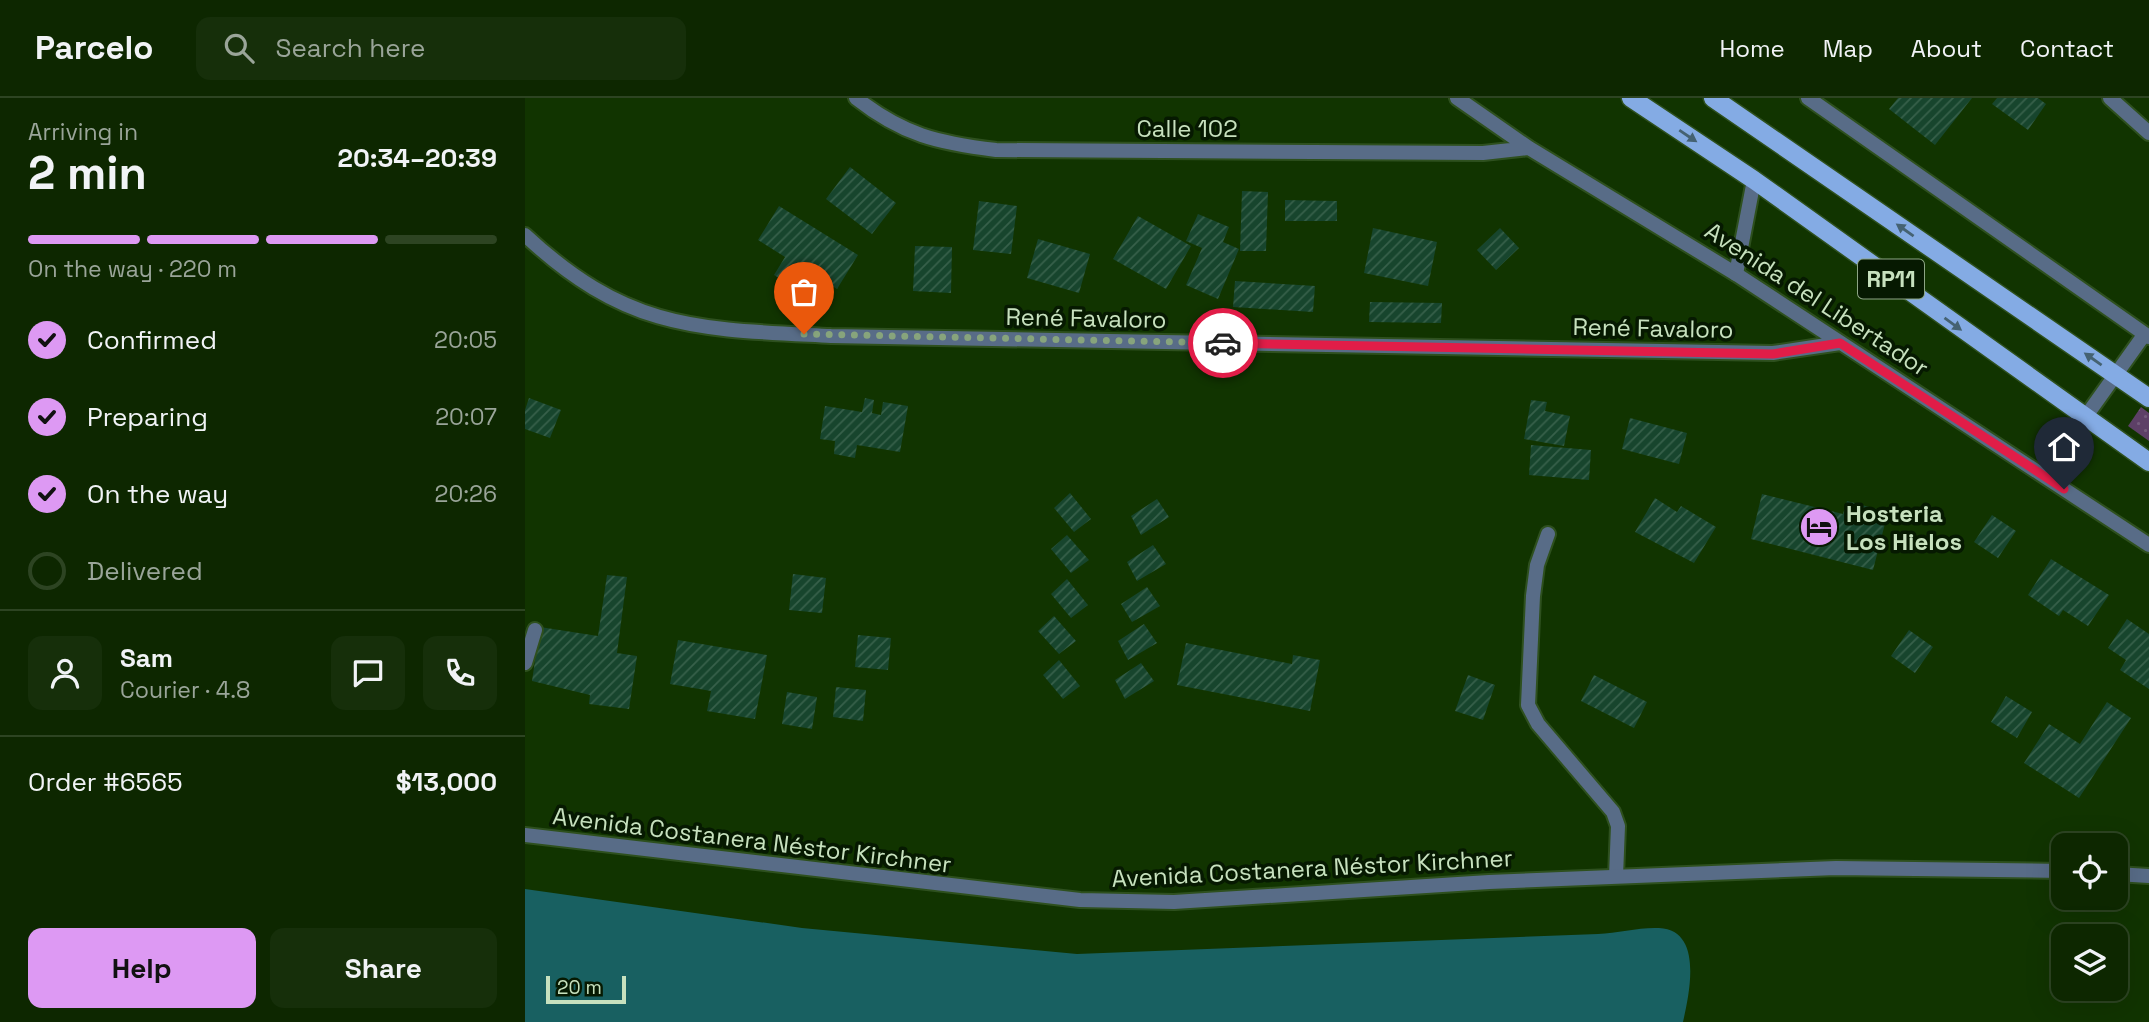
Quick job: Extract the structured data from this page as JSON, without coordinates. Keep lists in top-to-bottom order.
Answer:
{
  "streets": {
    "main road": ["RP11"],
    "street": [
      "Calle 102",
      "Avenida del Libertador",
      "René Favaloro",
      "Avenida Costanera Néstor Kirchner"
    ]
  },
  "crossings": [
    ["Calle 102", "Avenida del Libertador"],
    ["Avenida del Libertador", "René Favaloro"]
  ],
  "places": {
    "hotel": ["Hosteria Los Hielos"]
  },
  "scale_bar": "20 m",
  "page": {
    "header": "Parcelo",
    "search": "Search here",
    "nav": [
      "Home",
      "Map",
      "About",
      "Contact"
    ],
    "heading": ["2 min", "Arriving in", "20:34–20:39"],
    "panel": [
      "Sam",
      "Courier · 4.8",
      "Order #6565",
      "$13,000"
    ],
    "bar": "On the way · 220 m",
    "list": [
      ["Confirmed", "20:05"],
      ["Preparing", "20:07"],
      ["On the way", "20:26"],
      "Delivered"
    ],
    "buttons": ["Help", "Share"],
    "scale": "20 m"
  }
}
